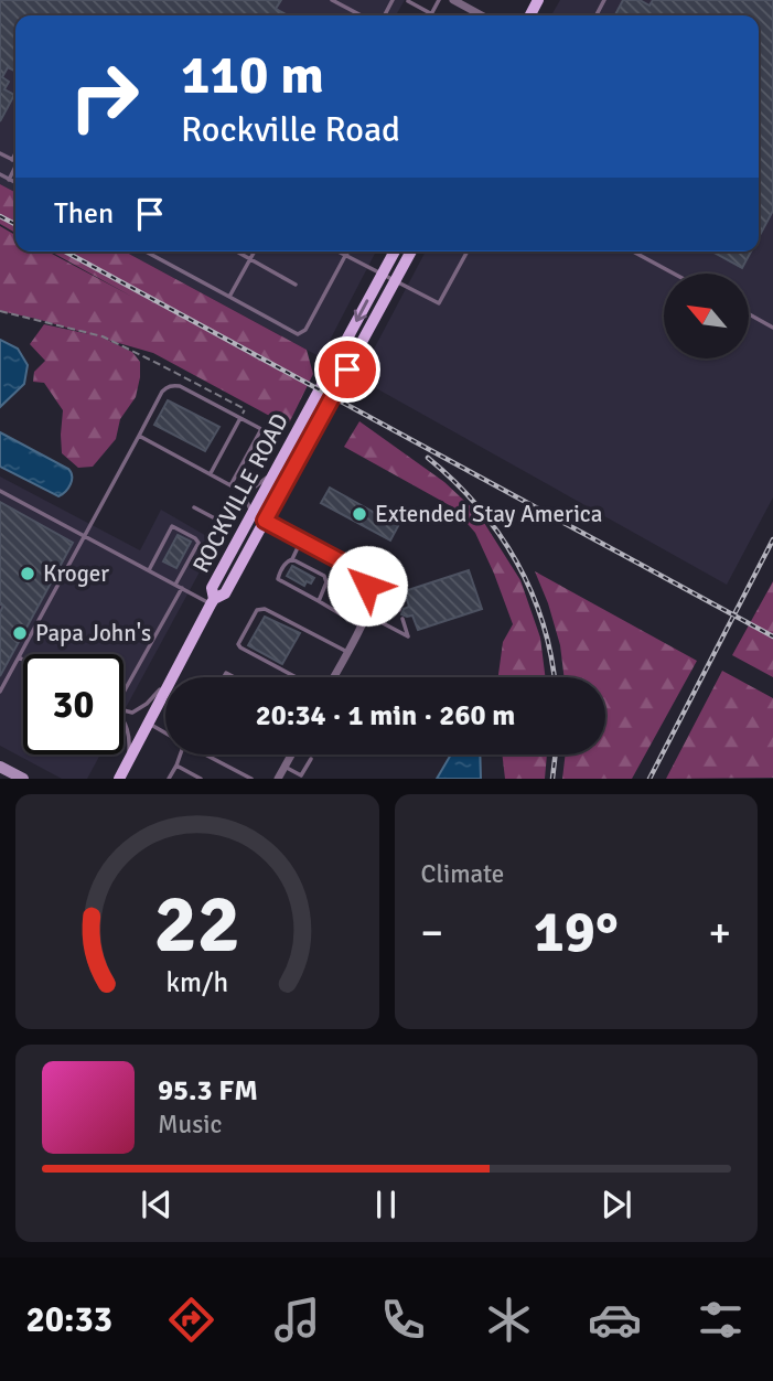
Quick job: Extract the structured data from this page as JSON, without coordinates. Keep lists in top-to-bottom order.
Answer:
{
  "streets": {
    "main road": ["ROCKVILLE ROAD"]
  },
  "places": ["Extended Stay America", "Kroger", "Papa John's"],
  "north": "top left",
  "page": {
    "turn": ["110 m", "Rockville Road"],
    "then": "Then",
    "limit": "30",
    "trip": "20:34 · 1 min · 260 m",
    "tile": "Climate",
    "heat": ["−", "19°", "+"],
    "song": ["95.3 FM", "Music"],
    "tabs": "20:33",
    "gauge": ["22", "km/h"]
  }
}
